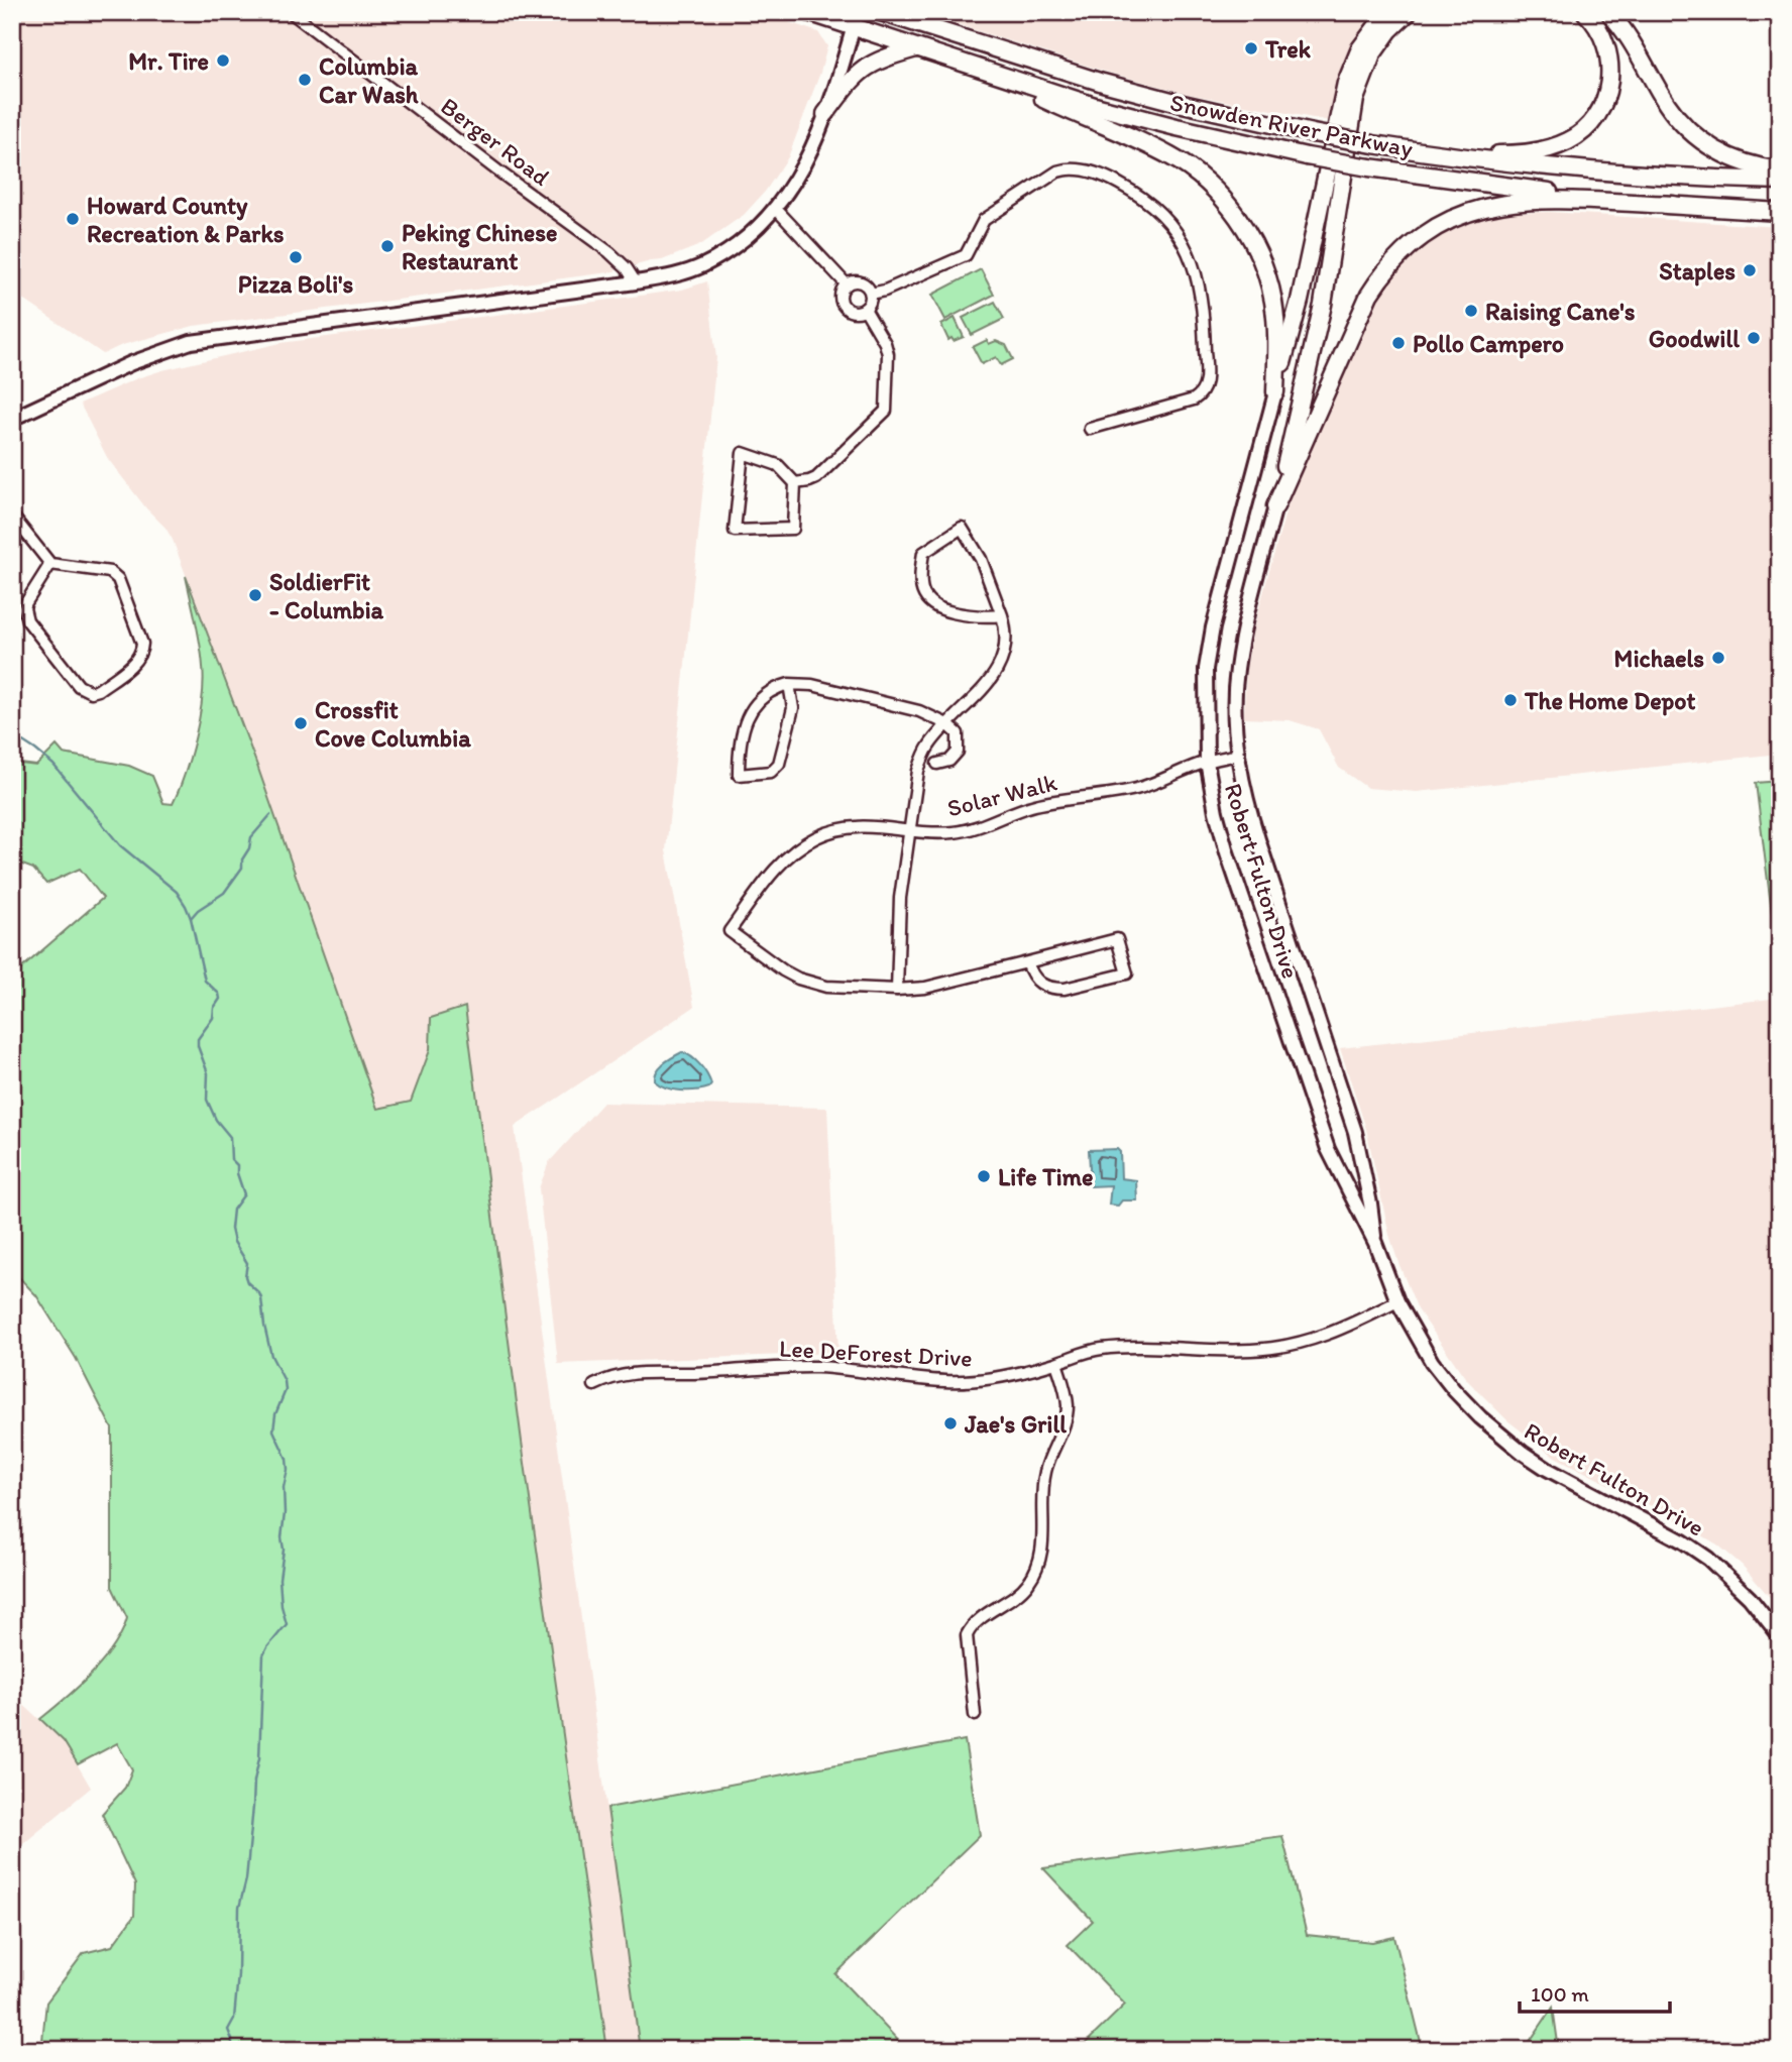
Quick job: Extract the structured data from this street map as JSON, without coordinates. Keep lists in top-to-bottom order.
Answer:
{
  "streets": {
    "main road": ["Snowden River Parkway"],
    "street": [
      "Berger Road",
      "Solar Walk",
      "Robert Fulton Drive",
      "Lee DeForest Drive"
    ]
  },
  "crossings": [
    ["Solar Walk", "Robert Fulton Drive"],
    ["Robert Fulton Drive", "Lee DeForest Drive"]
  ],
  "places": [
    "Trek",
    "Mr. Tire",
    "Columbia Car Wash",
    "Howard County Recreation & Parks",
    "Peking Chinese Restaurant",
    "Pizza Boli's",
    "Staples",
    "Raising Cane's",
    "Goodwill",
    "Pollo Campero",
    "SoldierFit - Columbia",
    "Michaels",
    "The Home Depot",
    "Crossfit Cove Columbia",
    "Life Time",
    "Jae's Grill"
  ],
  "scale_bar": "100 m"
}
